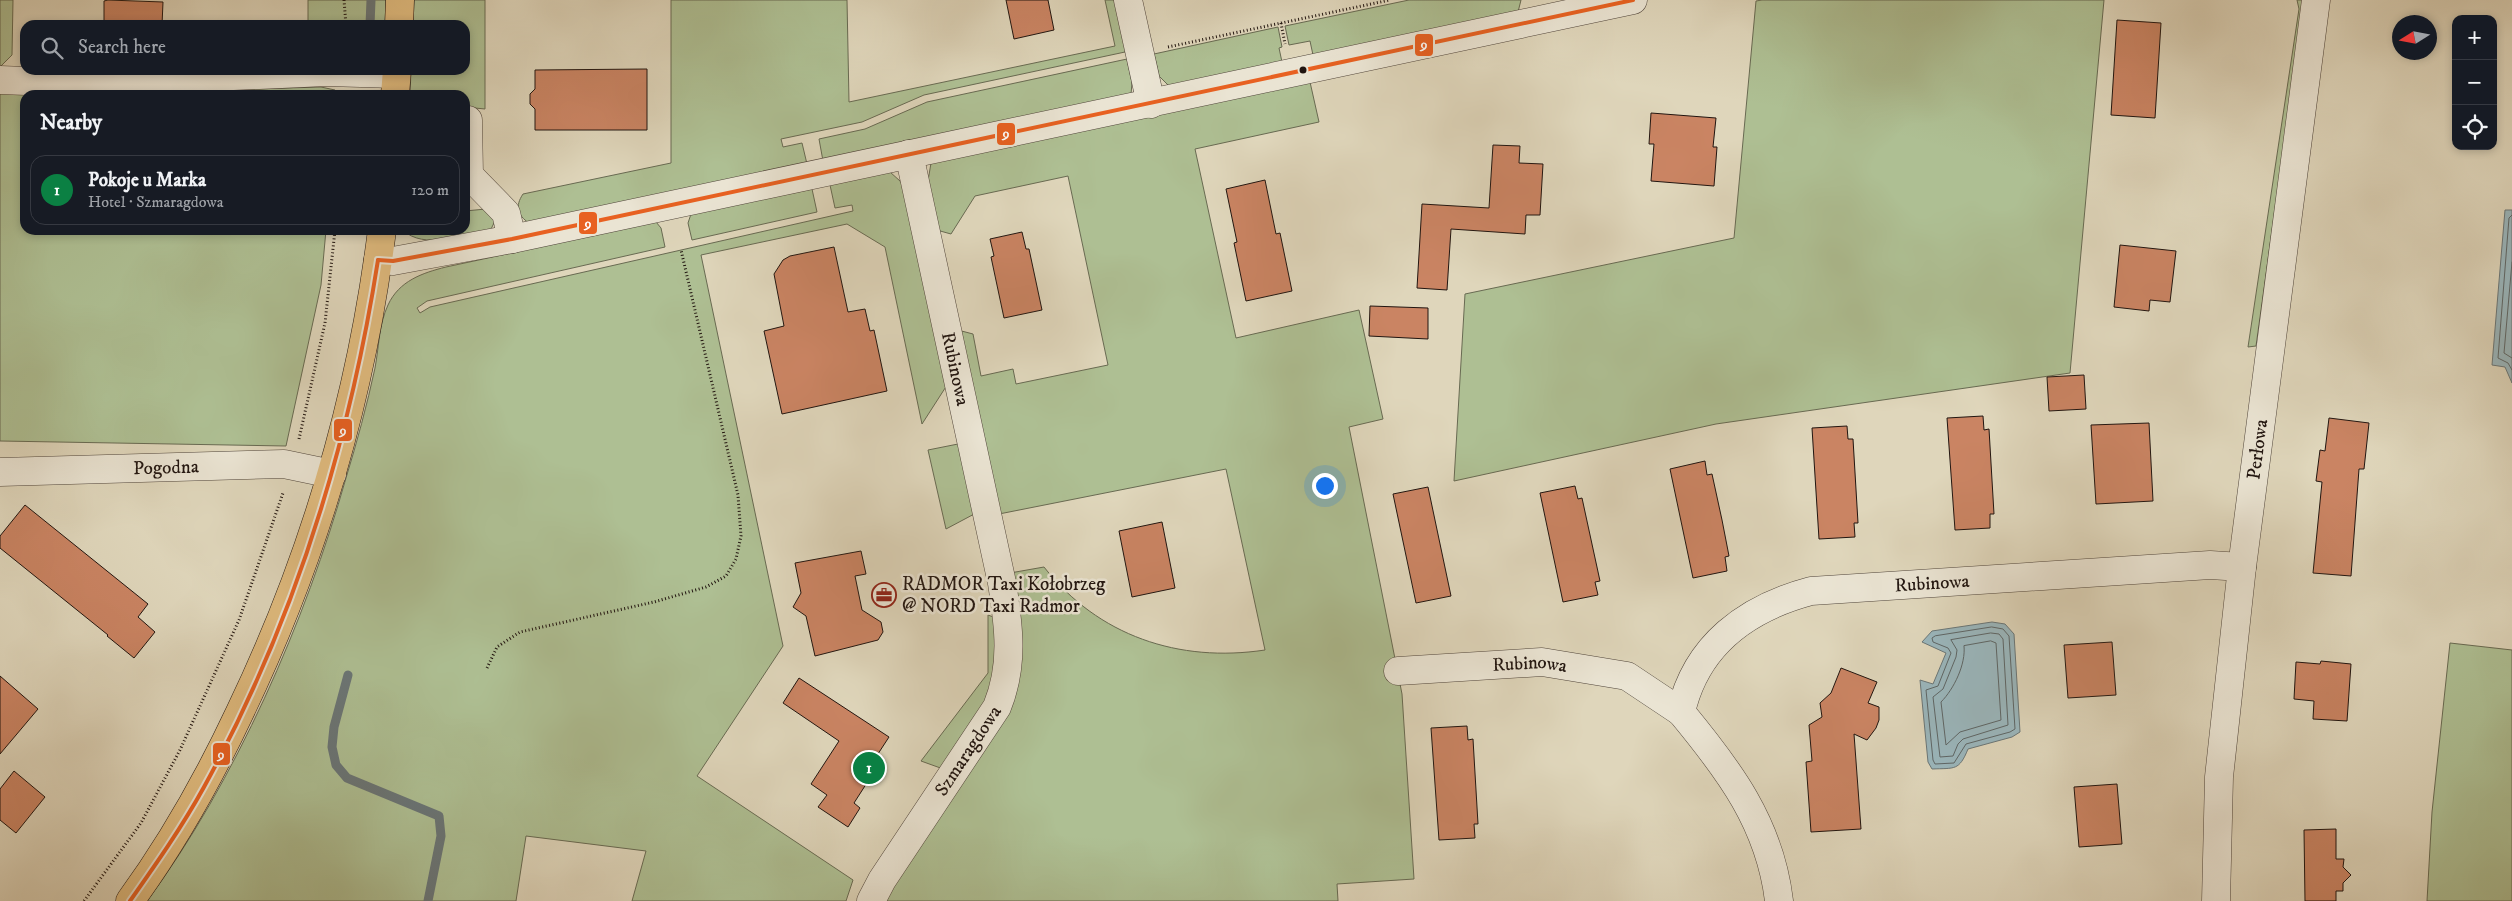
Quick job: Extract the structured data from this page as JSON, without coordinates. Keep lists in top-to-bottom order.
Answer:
{
  "streets": {
    "street": [
      "Rubinowa",
      "Perłowa",
      "Pogodna",
      "Szmaragdowa"
    ]
  },
  "crossings": [
    ["Rubinowa", "Perłowa"],
    ["Rubinowa", "Szmaragdowa"]
  ],
  "places": {
    "office": ["RADMOR Taxi Kołobrzeg @ NORD Taxi Radmor"]
  },
  "lines": ["transit line 9"],
  "north": "left",
  "page": {
    "map_buttons": ["+", "−"],
    "search": "Search here",
    "heading": "Nearby",
    "list": [
      {
        "mark": "1",
        "name": "Pokoje u Marka",
        "note": "Hotel · Szmaragdowa",
        "value": "120 m"
      }
    ],
    "pins": "1"
  }
}
